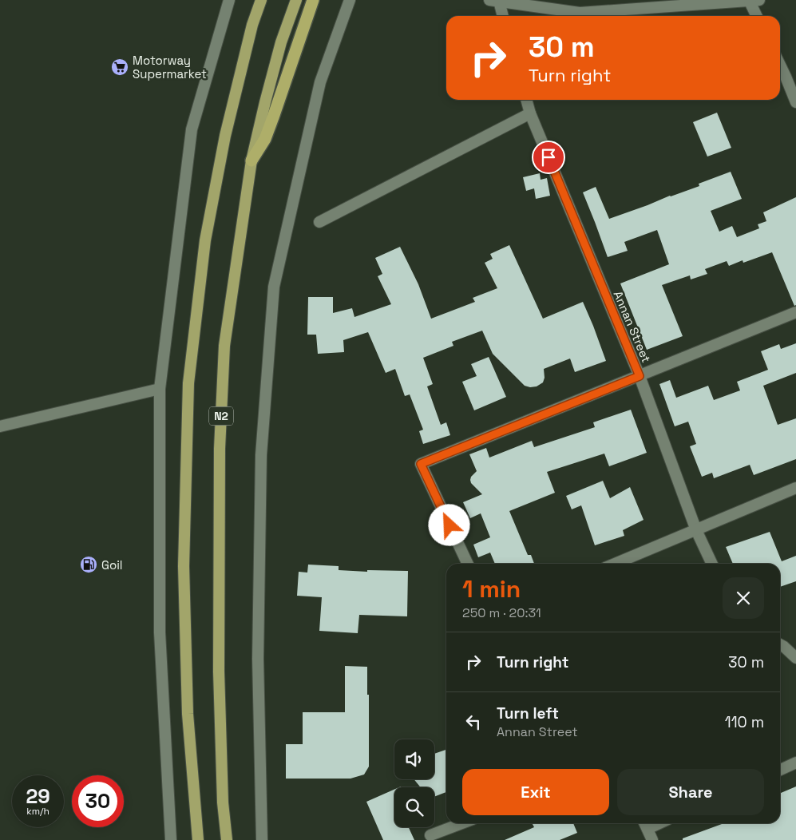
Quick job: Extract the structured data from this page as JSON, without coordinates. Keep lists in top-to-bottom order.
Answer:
{
  "streets": {
    "highway": ["N2"],
    "street": ["Annan Street"]
  },
  "places": {
    "supermarket": ["Motorway Supermarket"],
    "fuel station": ["Goil"]
  },
  "page": {
    "turn": ["30 m", "Turn right"],
    "heading": ["1 min", "250 m · 20:31"],
    "list": [
      {
        "name": "Turn right",
        "value": "30 m"
      },
      {
        "name": "Turn left",
        "note": "Annan Street",
        "value": "110 m"
      }
    ],
    "buttons": ["Exit", "Share"],
    "speed": "29 km/h",
    "limit": "30"
  }
}
